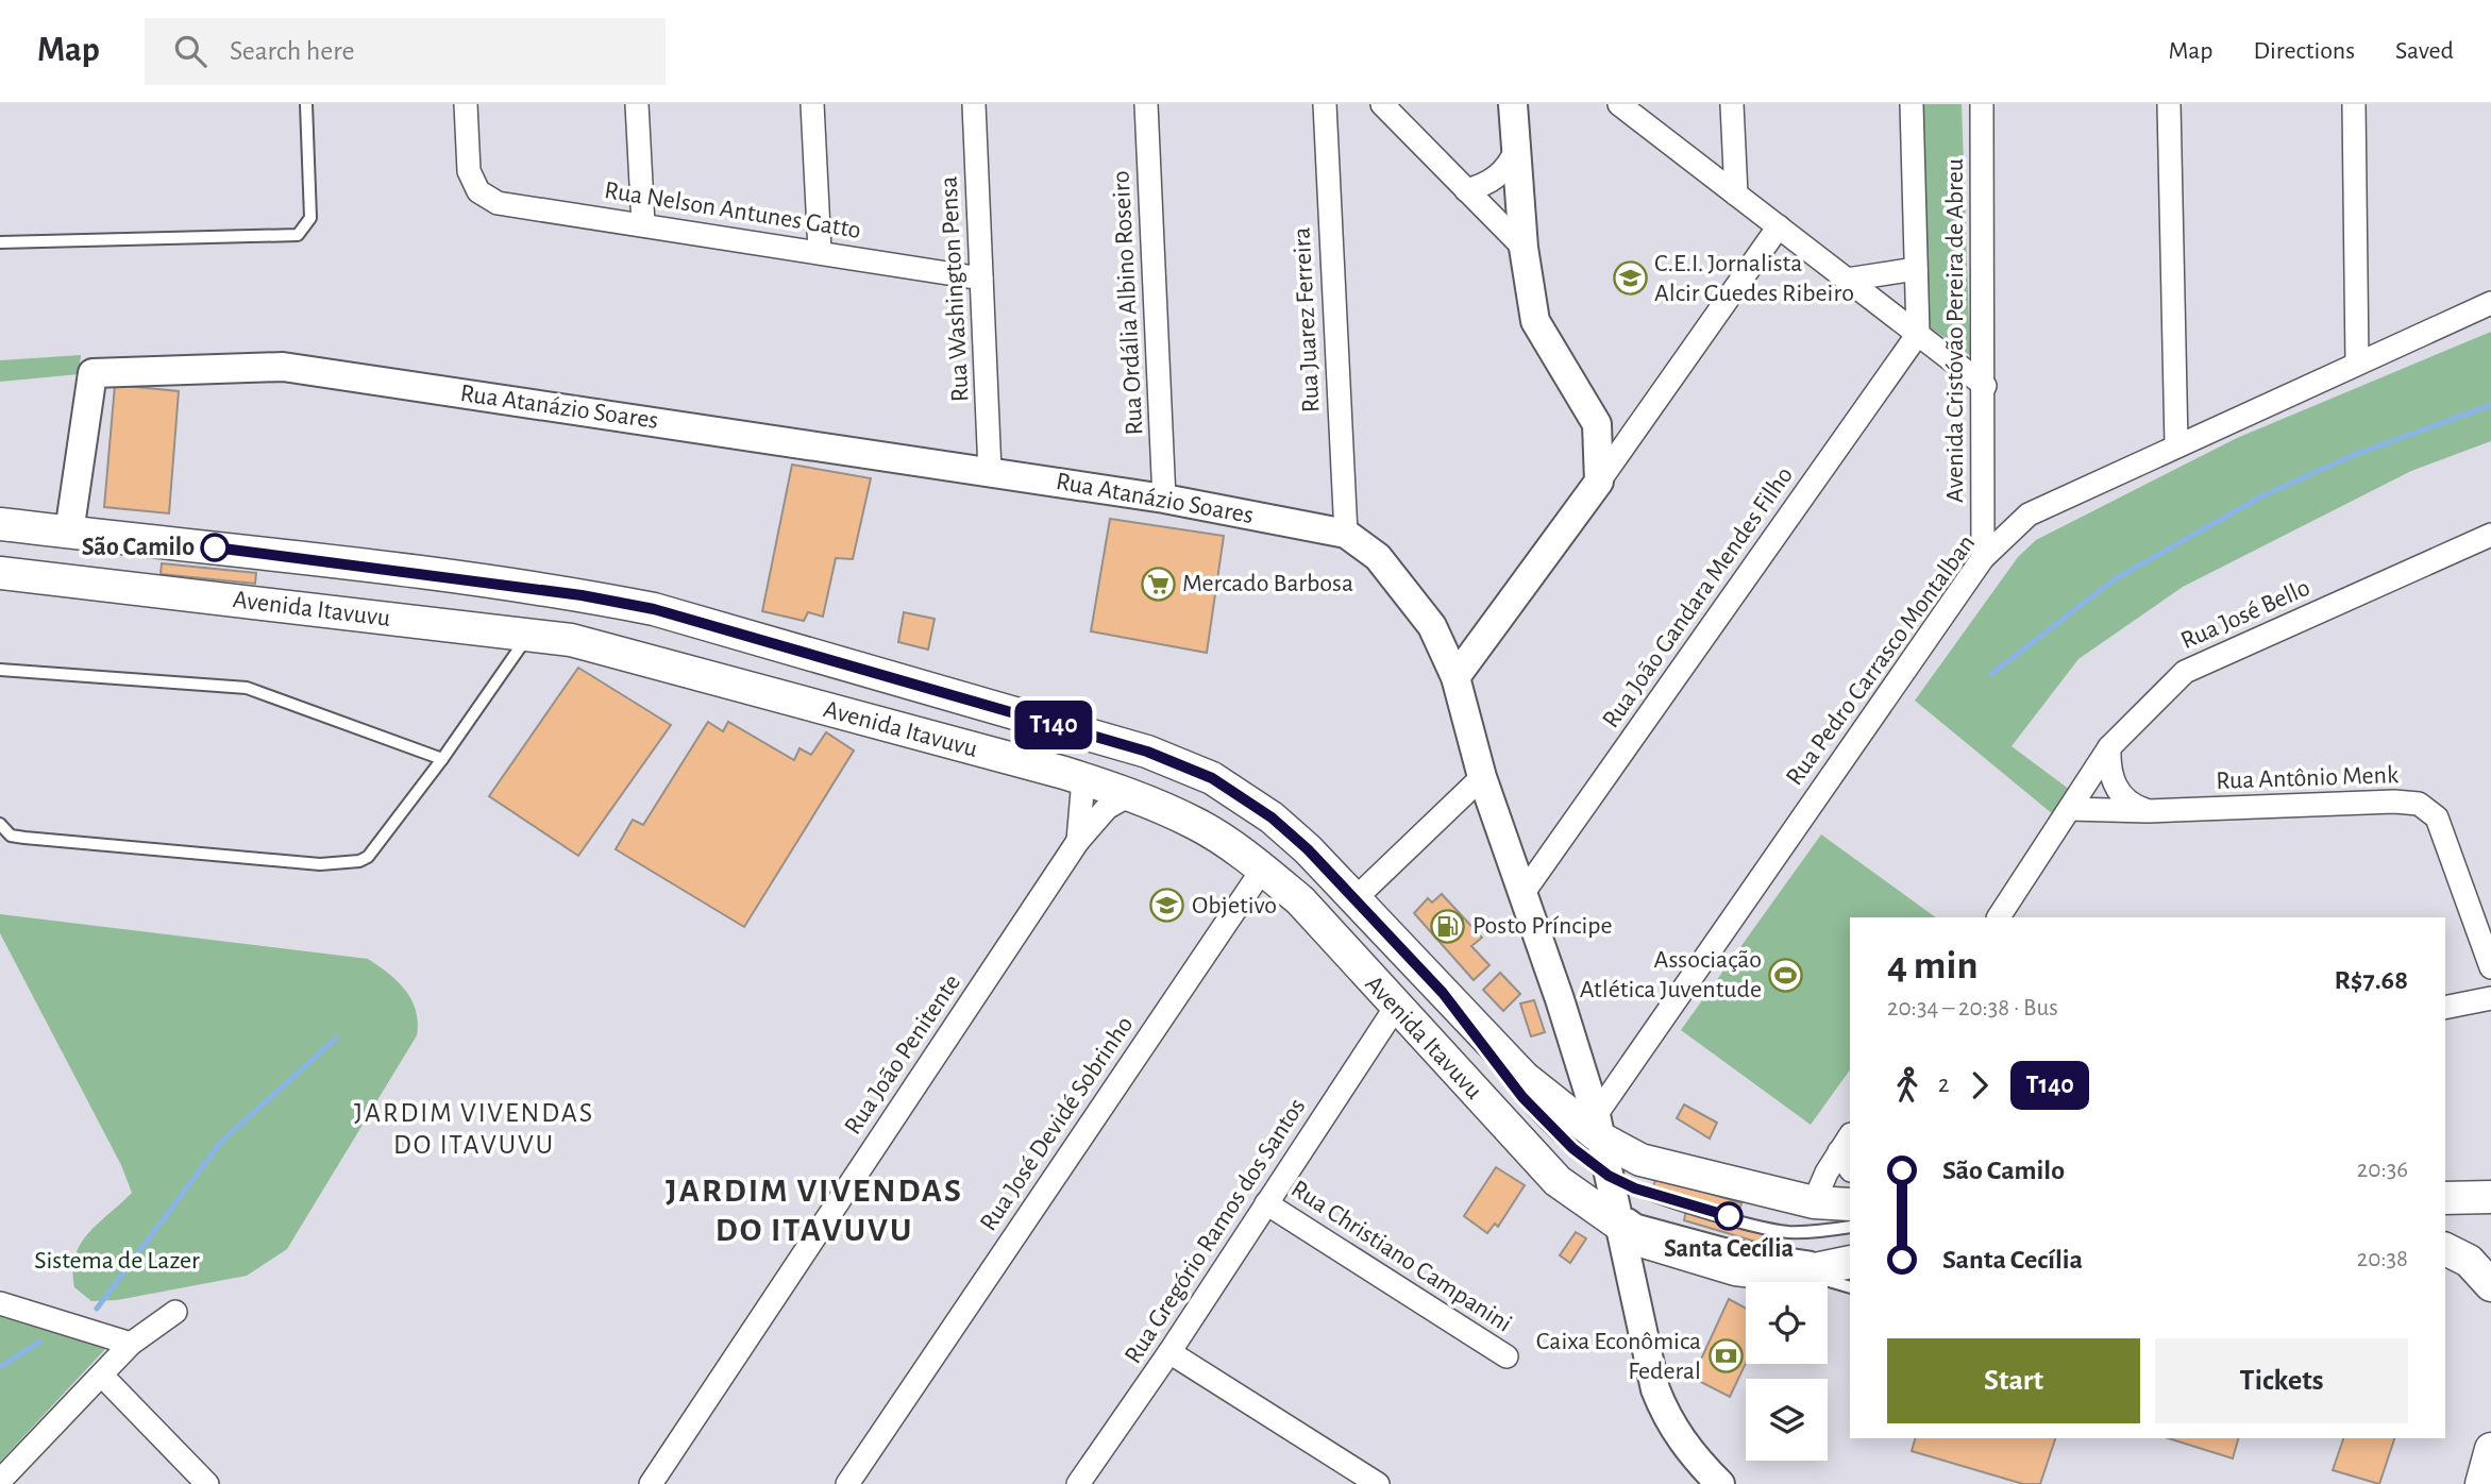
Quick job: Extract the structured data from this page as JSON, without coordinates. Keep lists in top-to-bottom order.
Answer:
{
  "streets": {
    "main road": ["Avenida Itavuvu"],
    "street": [
      "Rua Nelson Antunes Gatto",
      "Rua Washington Pensa",
      "Rua Ordália Albino Roseiro",
      "Rua Juarez Ferreira",
      "Avenida Cristóvão Pereira de Abreu",
      "Rua Atanázio Soares",
      "Rua João Gandara Mendes Filho",
      "Rua José Bello",
      "Rua Pedro Carrasco Montalban",
      "Rua Antônio Menk",
      "Rua João Penitente",
      "Rua José Devidé Sobrinho",
      "Rua Gregório Ramos dos Santos",
      "Rua Christiano Campanini"
    ]
  },
  "crossings": [
    ["Rua Nelson Antunes Gatto", "Rua Washington Pensa"],
    ["Rua Washington Pensa", "Rua Atanázio Soares"],
    ["Rua Ordália Albino Roseiro", "Rua Atanázio Soares"],
    ["Rua Juarez Ferreira", "Rua Atanázio Soares"],
    ["Avenida Cristóvão Pereira de Abreu", "Rua João Gandara Mendes Filho"],
    ["Avenida Cristóvão Pereira de Abreu", "Rua Pedro Carrasco Montalban"],
    ["Rua Atanázio Soares", "Rua João Gandara Mendes Filho"],
    ["Rua Atanázio Soares", "Avenida Itavuvu"],
    ["Rua Atanázio Soares", "Rua Pedro Carrasco Montalban"],
    ["Avenida Itavuvu", "Rua Pedro Carrasco Montalban"],
    ["Avenida Itavuvu", "Rua João Penitente"],
    ["Avenida Itavuvu", "Rua José Devidé Sobrinho"],
    ["Avenida Itavuvu", "Rua Gregório Ramos dos Santos"],
    ["Rua José Bello", "Rua Antônio Menk"],
    ["Rua Gregório Ramos dos Santos", "Rua Christiano Campanini"]
  ],
  "districts": ["JARDIM VIVENDAS DO ITAVUVU", "JARDIM VIVENDAS DO ITAVUVU"],
  "parks": ["Sistema de Lazer"],
  "places": {
    "school or university": ["C.E.I. Jornalista Alcir Guedes Ribeiro", "Objetivo"],
    "other": ["São Camilo", "Santa Cecília"],
    "supermarket": ["Mercado Barbosa"],
    "fuel station": ["Posto Príncipe"],
    "sports": ["Associação Atlética Juventude"],
    "bank": ["Caixa Econômica Federal"]
  },
  "lines": ["bus line T140"],
  "page": {
    "header": "Map",
    "search": "Search here",
    "nav": ["Map", "Directions", "Saved"],
    "on_map": "T140",
    "heading": ["4 min", "20:34 – 20:38 · Bus", "R$7.68"],
    "legs": ["2", "T140"],
    "list": [
      {
        "name": "São Camilo",
        "value": "20:36"
      },
      {
        "name": "Santa Cecília",
        "value": "20:38"
      }
    ],
    "buttons": ["Start", "Tickets"]
  }
}
